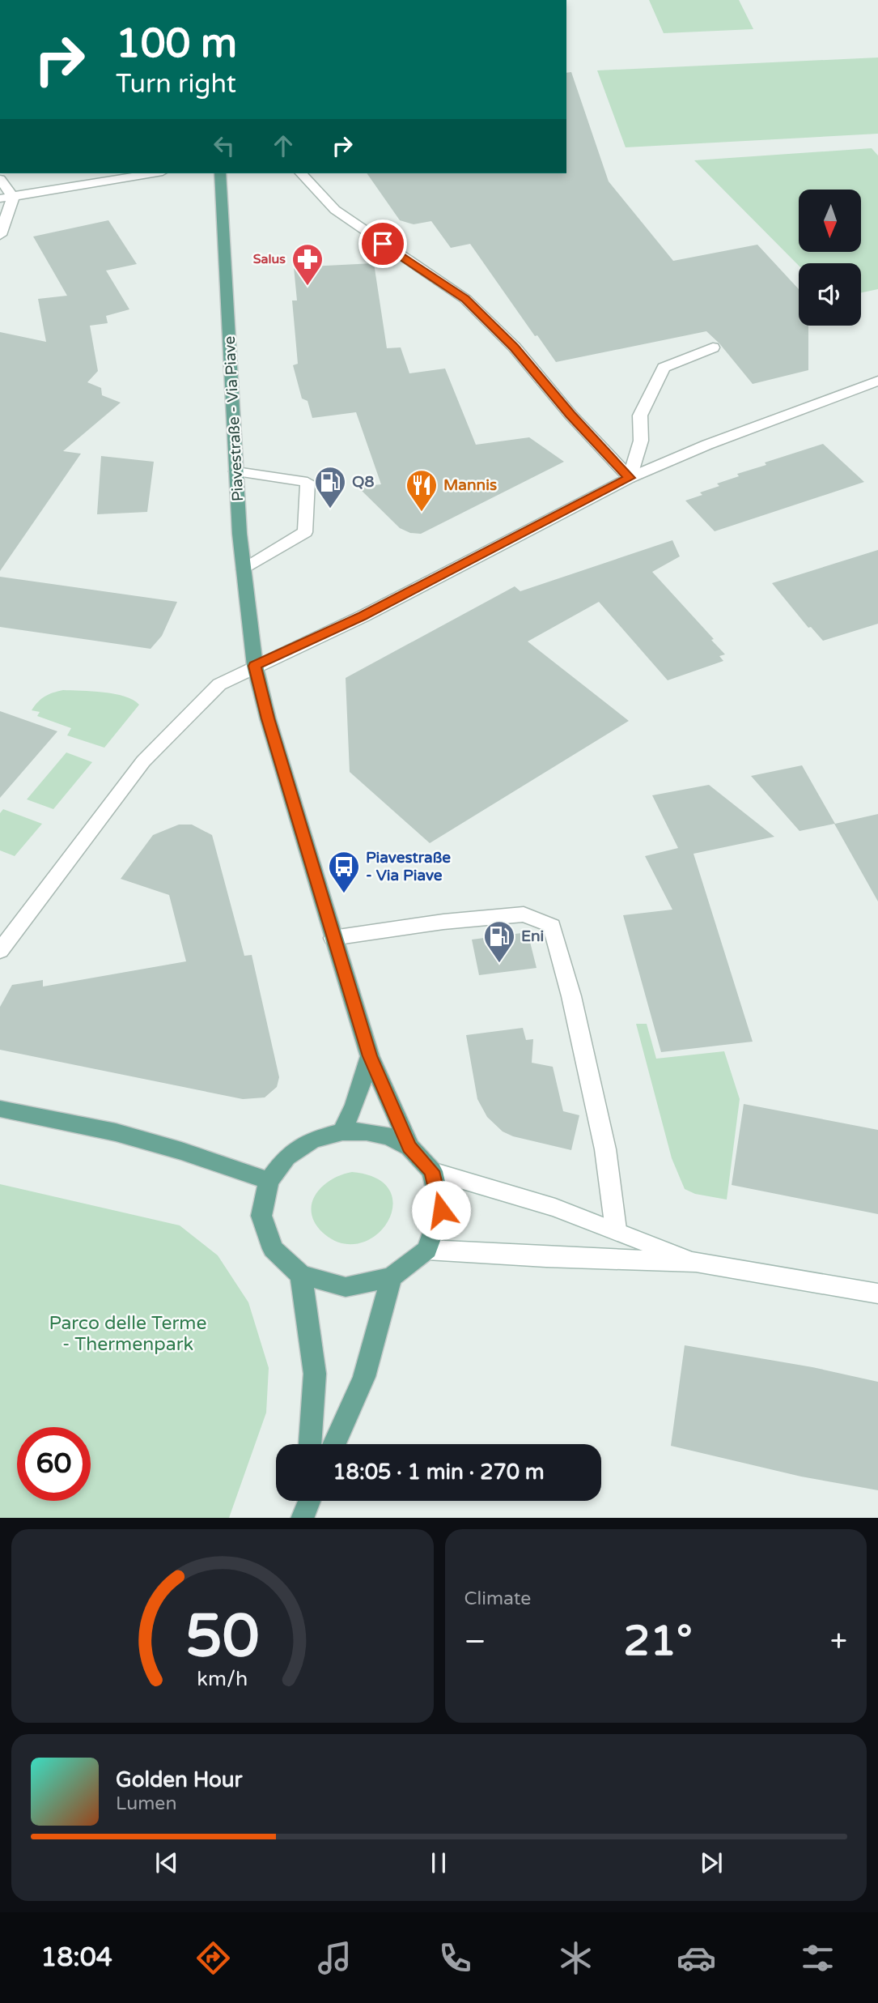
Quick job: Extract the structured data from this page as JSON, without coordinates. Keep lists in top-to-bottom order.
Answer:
{
  "streets": {
    "main road": ["Piavestraße - Via Piave"]
  },
  "parks": ["Parco delle Terme - Thermenpark"],
  "places": {
    "pharmacy": ["Salus"],
    "fuel station": ["Q8", "Eni"],
    "restaurant": ["Mannis"],
    "bus stop": ["Piavestraße - Via Piave"]
  },
  "north": "bottom",
  "page": {
    "turn": ["100 m", "Turn right"],
    "limit": "60",
    "trip": "18:05 · 1 min · 270 m",
    "tile": "Climate",
    "heat": ["−", "21°", "+"],
    "song": ["Golden Hour", "Lumen"],
    "tabs": "18:04",
    "gauge": ["50", "km/h"]
  }
}
